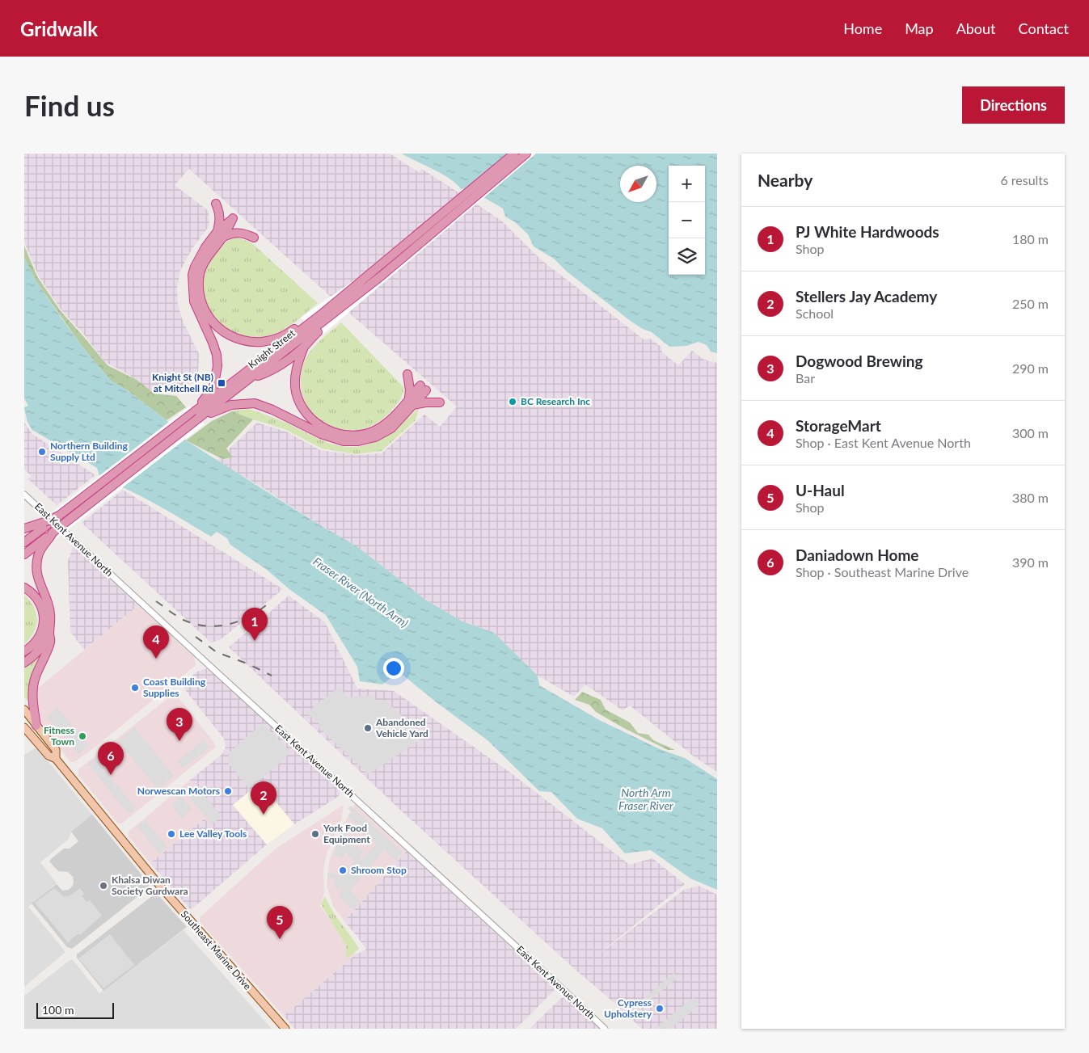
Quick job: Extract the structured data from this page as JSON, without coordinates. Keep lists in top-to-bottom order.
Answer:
{
  "streets": {
    "highway": ["Knight Street"],
    "main road": ["Southeast Marine Drive"],
    "street": ["East Kent Avenue North"]
  },
  "water": ["Fraser River (North Arm)", "North Arm Fraser River"],
  "places": {
    "transit": ["Knight St (NB) at Mitchell Rd"],
    "other": [
      "BC Research Inc",
      "Northern Building Supply Ltd",
      "Coast Building Supplies",
      "Abandoned Vehicle Yard",
      "Fitness Town",
      "Norwescan Motors",
      "Lee Valley Tools",
      "York Food Equipment",
      "Shroom Stop",
      "Khalsa Diwan Society Gurdwara",
      "Cypress Upholstery"
    ]
  },
  "scale_bar": "100 m",
  "north": "bottom left",
  "page": {
    "header": "Gridwalk",
    "nav": [
      "Home",
      "Map",
      "About",
      "Contact"
    ],
    "buttons": "Directions",
    "title": "Find us",
    "heading": ["Nearby", "6 results"],
    "map_buttons": ["+", "−"],
    "list": [
      {
        "mark": "1",
        "name": "PJ White Hardwoods",
        "note": "Shop",
        "value": "180 m"
      },
      {
        "mark": "2",
        "name": "Stellers Jay Academy",
        "note": "School",
        "value": "250 m"
      },
      {
        "mark": "3",
        "name": "Dogwood Brewing",
        "note": "Bar",
        "value": "290 m"
      },
      {
        "mark": "4",
        "name": "StorageMart",
        "note": "Shop · East Kent Avenue North",
        "value": "300 m"
      },
      {
        "mark": "5",
        "name": "U-Haul",
        "note": "Shop",
        "value": "380 m"
      },
      {
        "mark": "6",
        "name": "Daniadown Home",
        "note": "Shop · Southeast Marine Drive",
        "value": "390 m"
      }
    ],
    "pins": [
      "1",
      "4",
      "3",
      "6",
      "2",
      "5"
    ],
    "scale": "100 m"
  }
}
